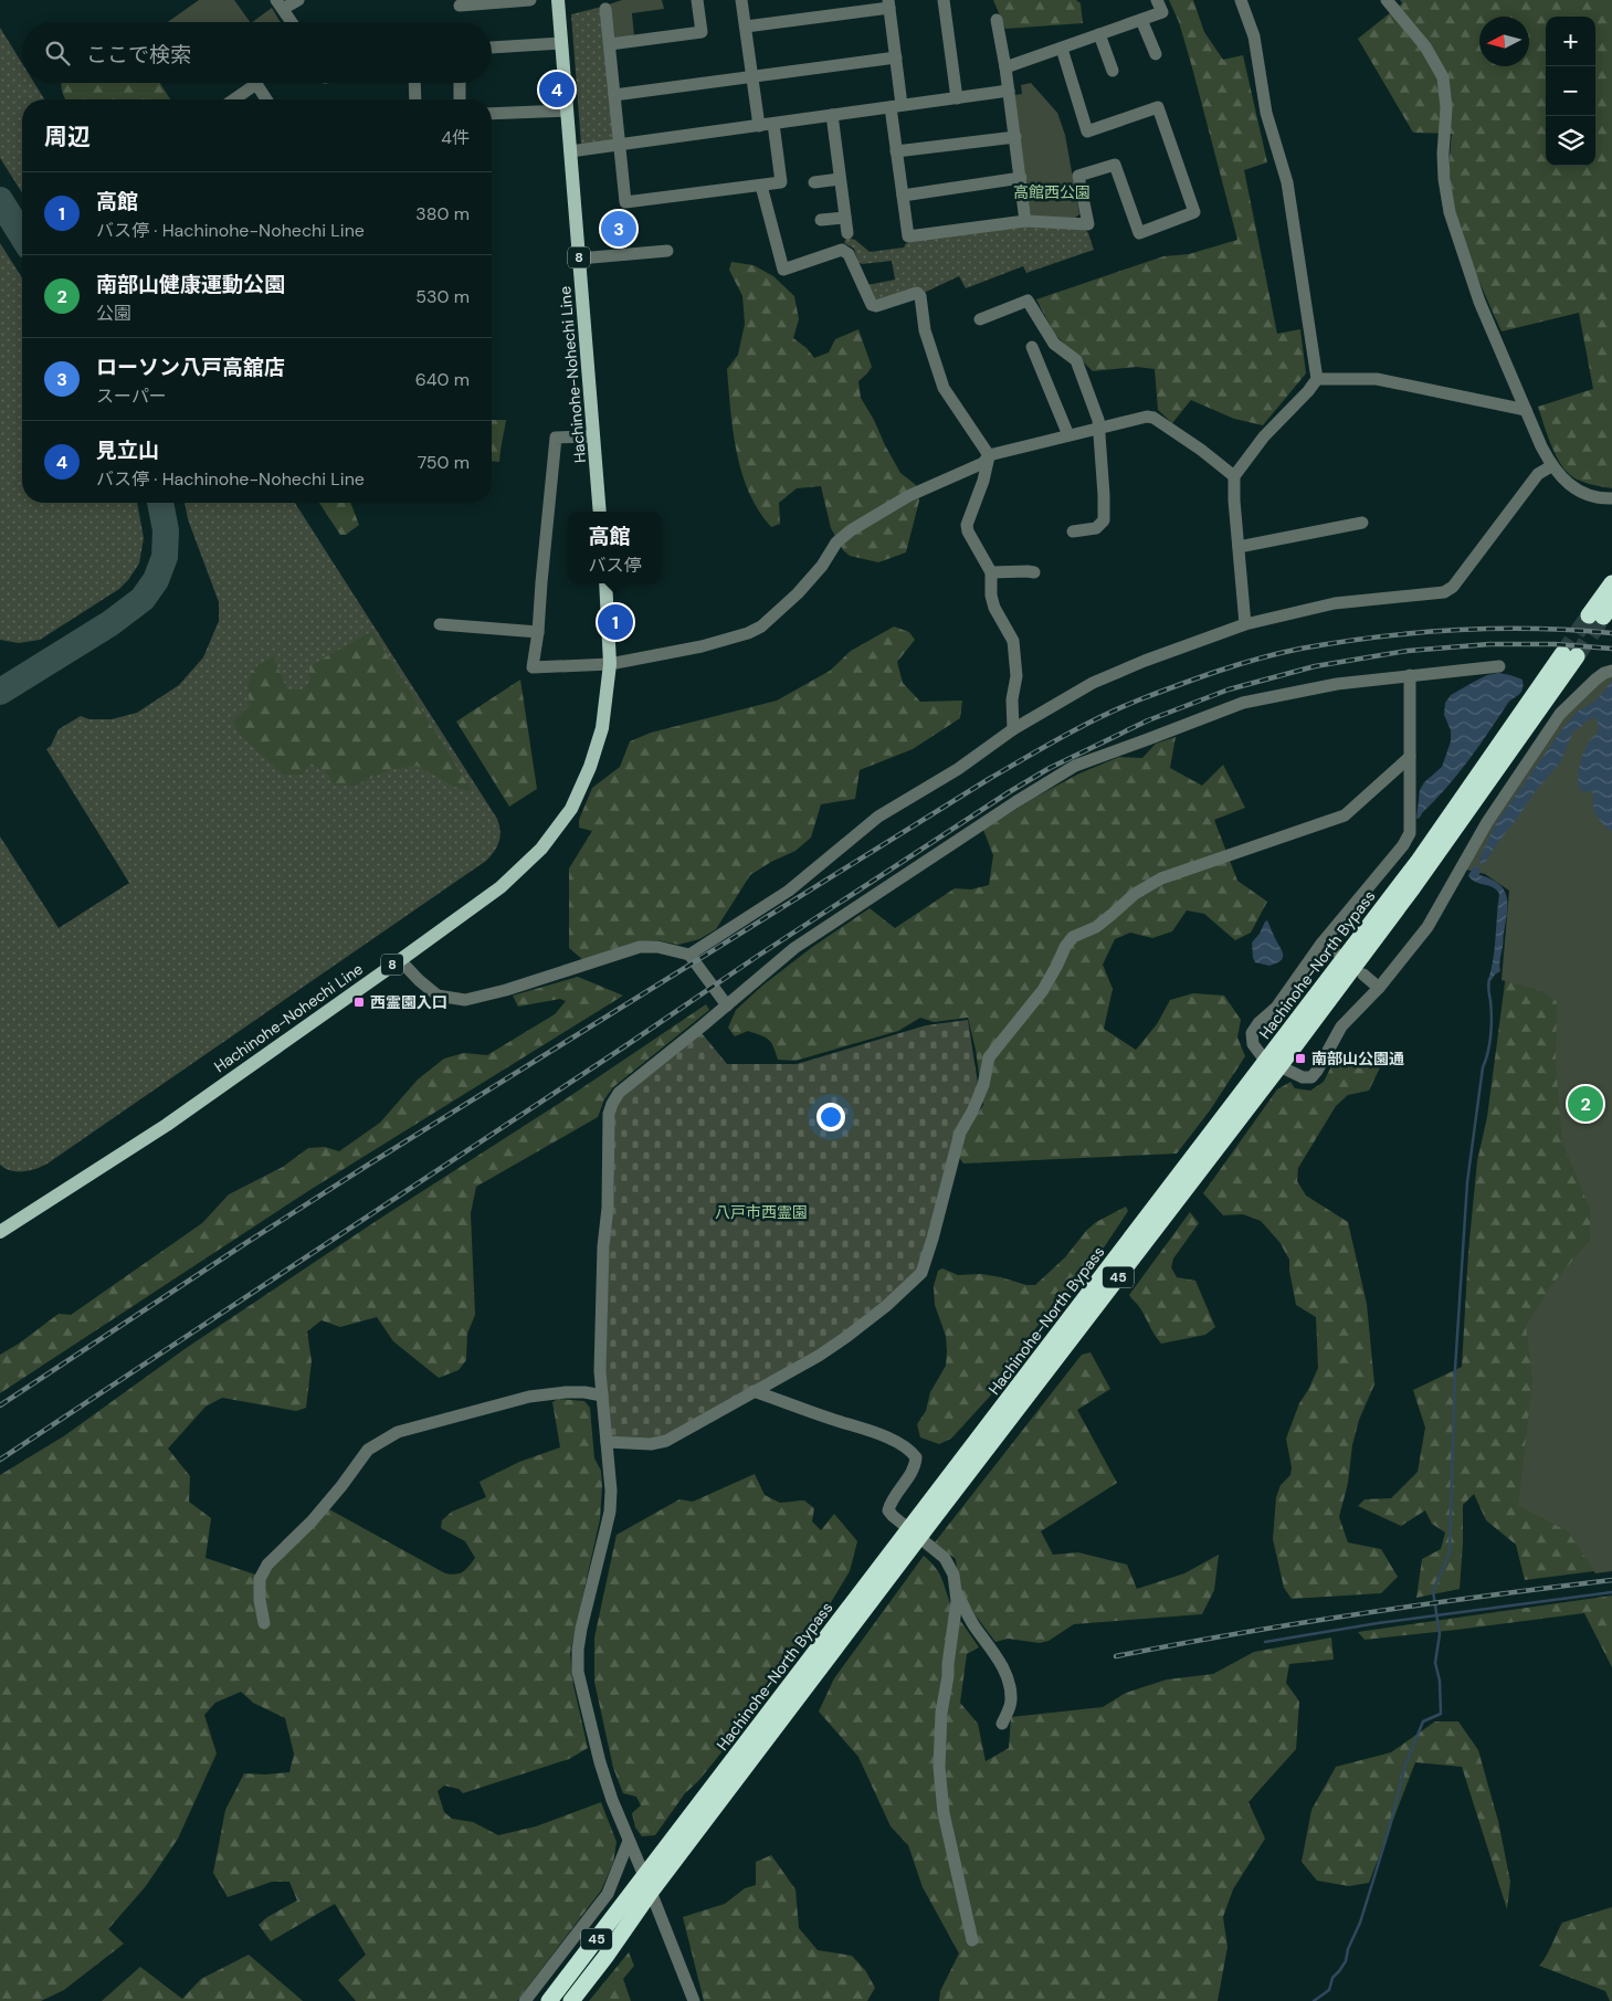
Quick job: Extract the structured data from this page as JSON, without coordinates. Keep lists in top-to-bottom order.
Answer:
{
  "streets": {
    "highway": ["Hachinohe-North Bypass", "45"],
    "main road": ["8", "Hachinohe-Nohechi Line"]
  },
  "parks": ["高館西公園", "八戸市西霊園"],
  "places": {
    "transit": ["西霊園入口", "南部山公園通"]
  },
  "north": "left",
  "page": {
    "map_buttons": ["+", "−"],
    "search": "ここで検索",
    "pins": [
      "4",
      "3",
      "1",
      "2"
    ],
    "heading": ["周辺", "4件"],
    "list": [
      {
        "mark": "1",
        "name": "高館",
        "note": "バス停 · Hachinohe-Nohechi Line",
        "value": "380 m"
      },
      {
        "mark": "2",
        "name": "南部山健康運動公園",
        "note": "公園",
        "value": "530 m"
      },
      {
        "mark": "3",
        "name": "ローソン八戸高舘店",
        "note": "スーパー",
        "value": "640 m"
      },
      {
        "mark": "4",
        "name": "見立山",
        "note": "バス停 · Hachinohe-Nohechi Line",
        "value": "750 m"
      }
    ],
    "popup": ["高館", "バス停"]
  }
}
